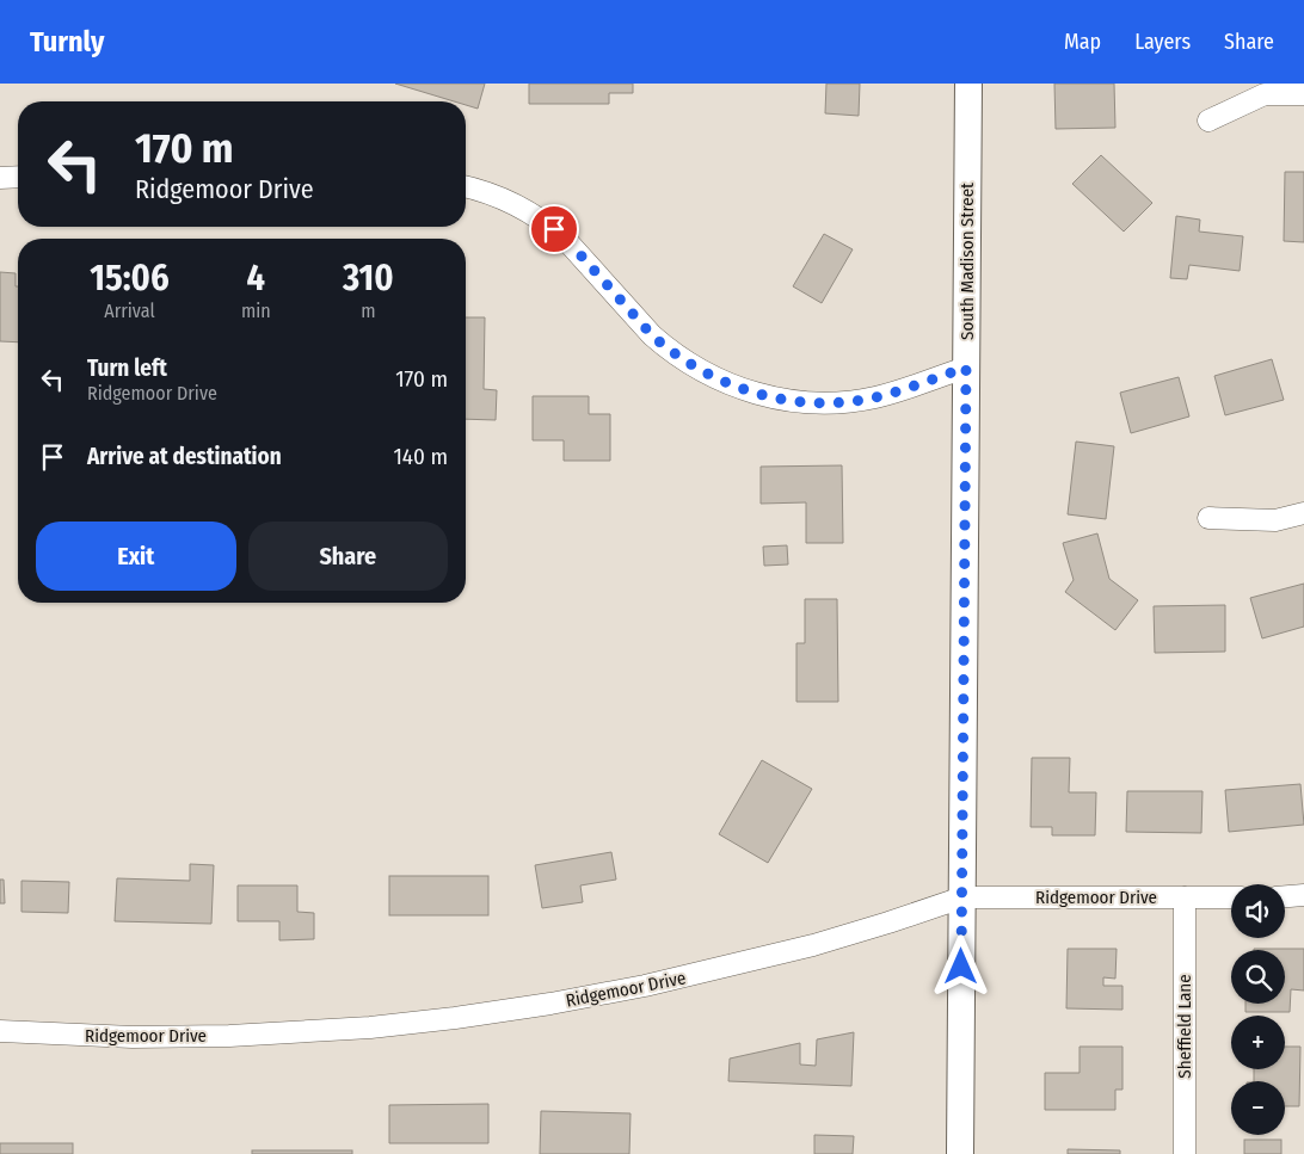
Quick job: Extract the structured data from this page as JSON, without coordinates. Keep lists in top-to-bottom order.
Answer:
{
  "streets": {
    "street": ["South Madison Street", "Ridgemoor Drive", "Sheffield Lane"]
  },
  "crossings": [
    ["South Madison Street", "Ridgemoor Drive"],
    ["Ridgemoor Drive", "Sheffield Lane"]
  ],
  "page": {
    "header": "Turnly",
    "nav": ["Map", "Layers", "Share"],
    "turn": ["170 m", "Ridgemoor Drive"],
    "eta": [
      "15:06",
      "Arrival",
      "4",
      "min",
      "310",
      "m"
    ],
    "list": [
      {
        "name": "Turn left",
        "note": "Ridgemoor Drive",
        "value": "170 m"
      },
      {
        "name": "Arrive at destination",
        "value": "140 m"
      }
    ],
    "buttons": ["Exit", "Share"],
    "map_buttons": ["+", "−"]
  }
}
